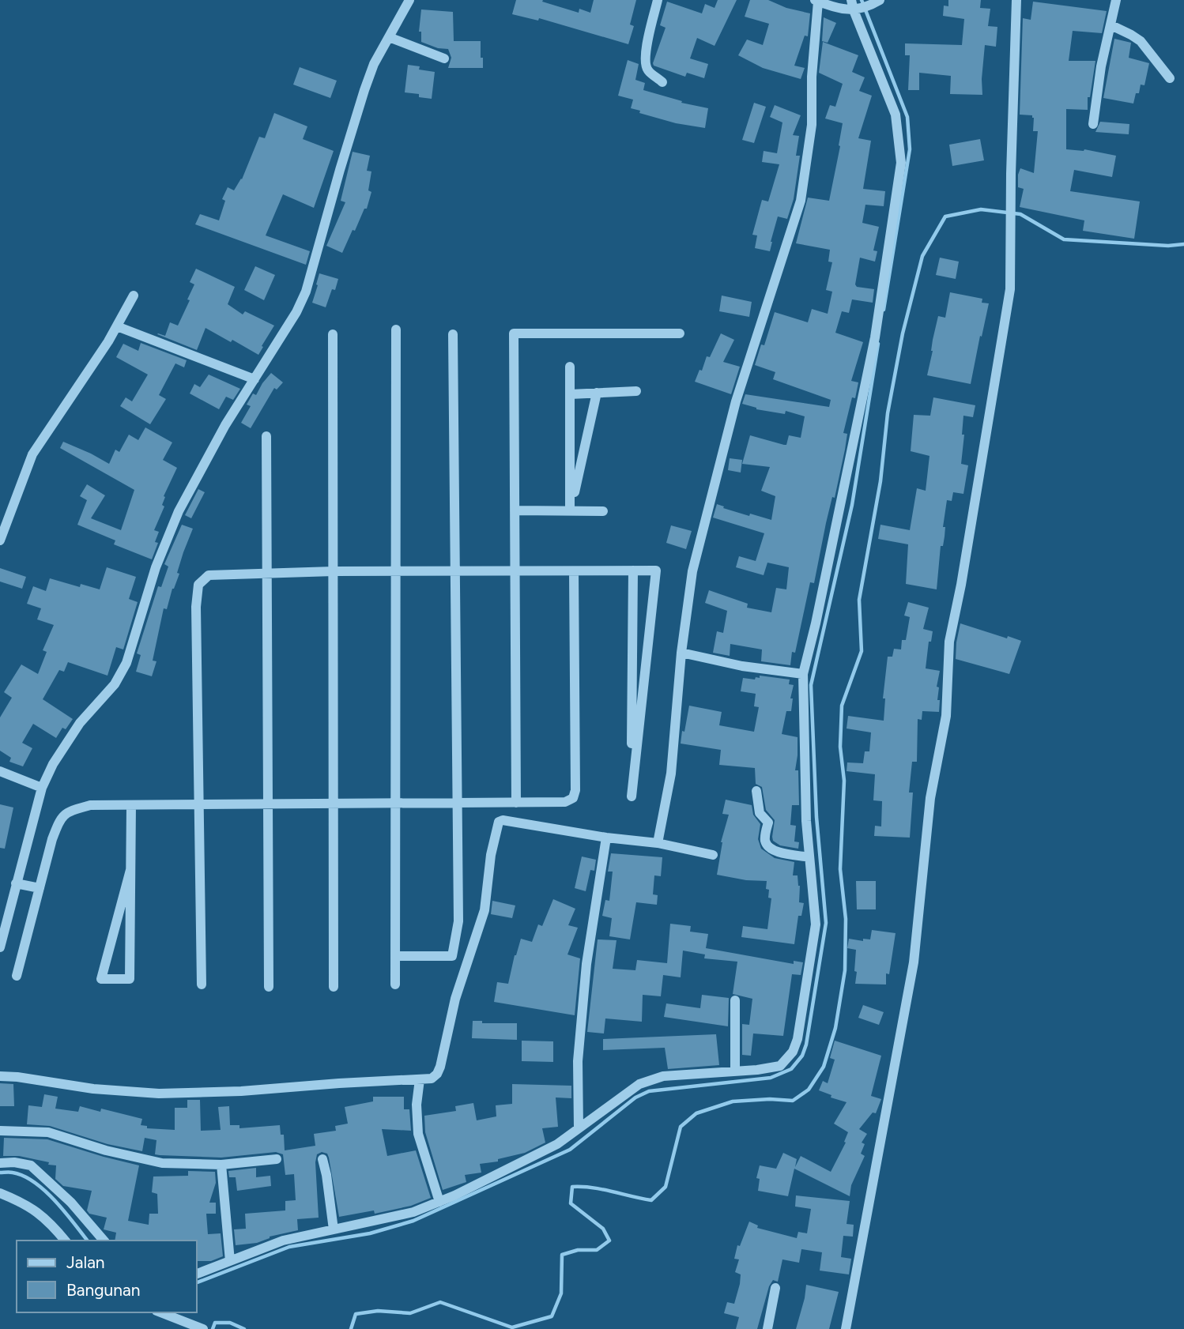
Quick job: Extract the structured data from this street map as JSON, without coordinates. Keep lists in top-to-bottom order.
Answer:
{
  "legend": ["Jalan", "Bangunan"]
}
